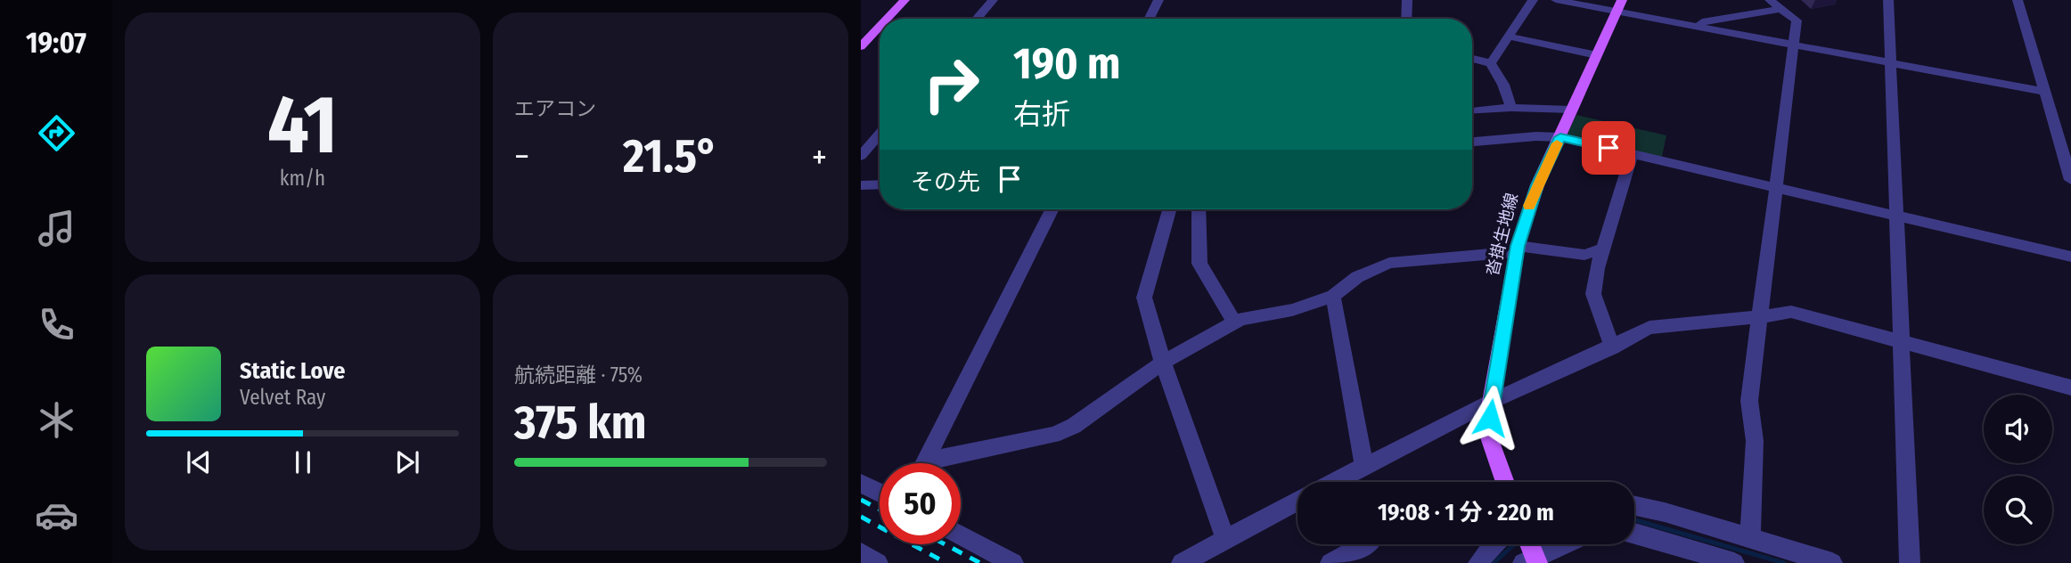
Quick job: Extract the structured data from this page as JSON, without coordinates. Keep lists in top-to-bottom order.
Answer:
{
  "streets": {
    "main road": ["沓掛生地線"]
  },
  "page": {
    "tabs": "19:07",
    "tile": [
      ["41", "km/h"],
      "エアコン",
      ["航続距離 · 75%", "375 km"]
    ],
    "turn": ["190 m", "右折"],
    "heat": ["−", "21.5°", "+"],
    "then": "その先",
    "song": ["Static Love", "Velvet Ray"],
    "limit": "50",
    "trip": "19:08 · 1 分 · 220 m"
  }
}
